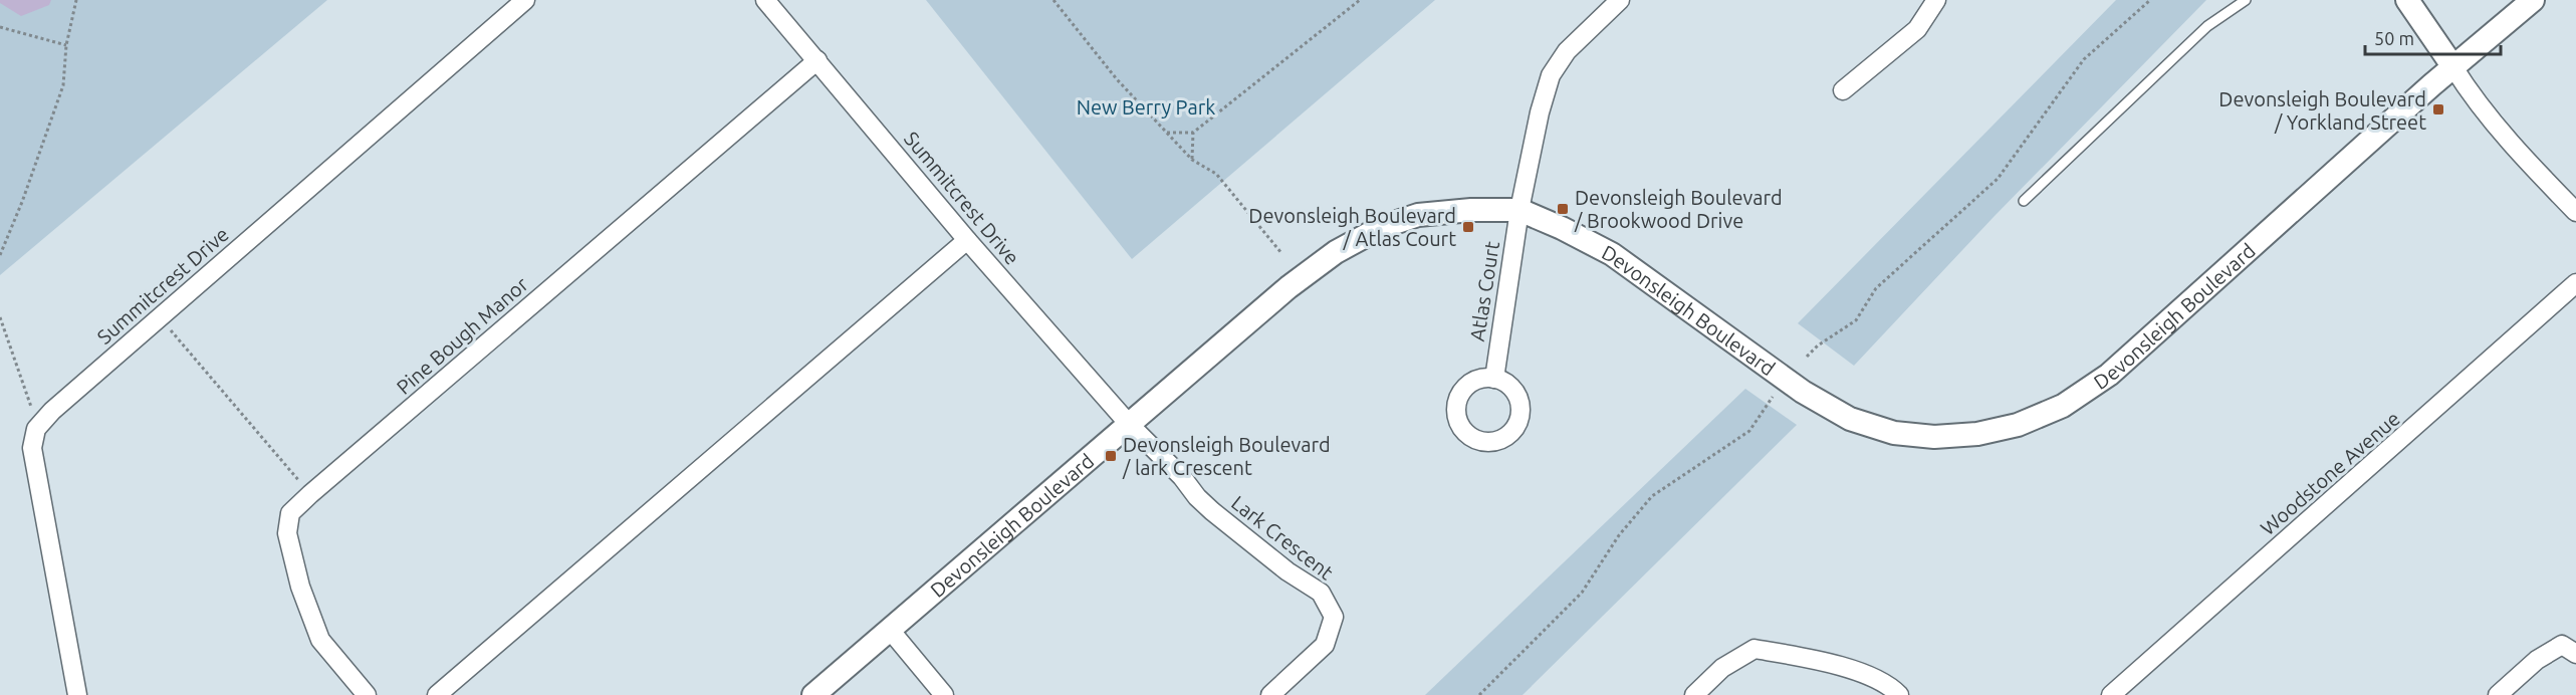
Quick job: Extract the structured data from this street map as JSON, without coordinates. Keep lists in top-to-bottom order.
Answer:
{
  "streets": {
    "street": [
      "Summitcrest Drive",
      "Atlas Court",
      "Devonsleigh Boulevard",
      "Pine Bough Manor",
      "Woodstone Avenue",
      "Lark Crescent"
    ]
  },
  "crossings": [
    ["Summitcrest Drive", "Devonsleigh Boulevard"],
    ["Summitcrest Drive", "Pine Bough Manor"],
    ["Summitcrest Drive", "Lark Crescent"],
    ["Atlas Court", "Devonsleigh Boulevard"],
    ["Devonsleigh Boulevard", "Lark Crescent"]
  ],
  "parks": ["New Berry Park"],
  "places": {
    "transit": [
      "Devonsleigh Boulevard / Yorkland Street",
      "Devonsleigh Boulevard / Brookwood Drive",
      "Devonsleigh Boulevard / Atlas Court",
      "Devonsleigh Boulevard / lark Crescent"
    ]
  },
  "scale_bar": "50 m"
}
